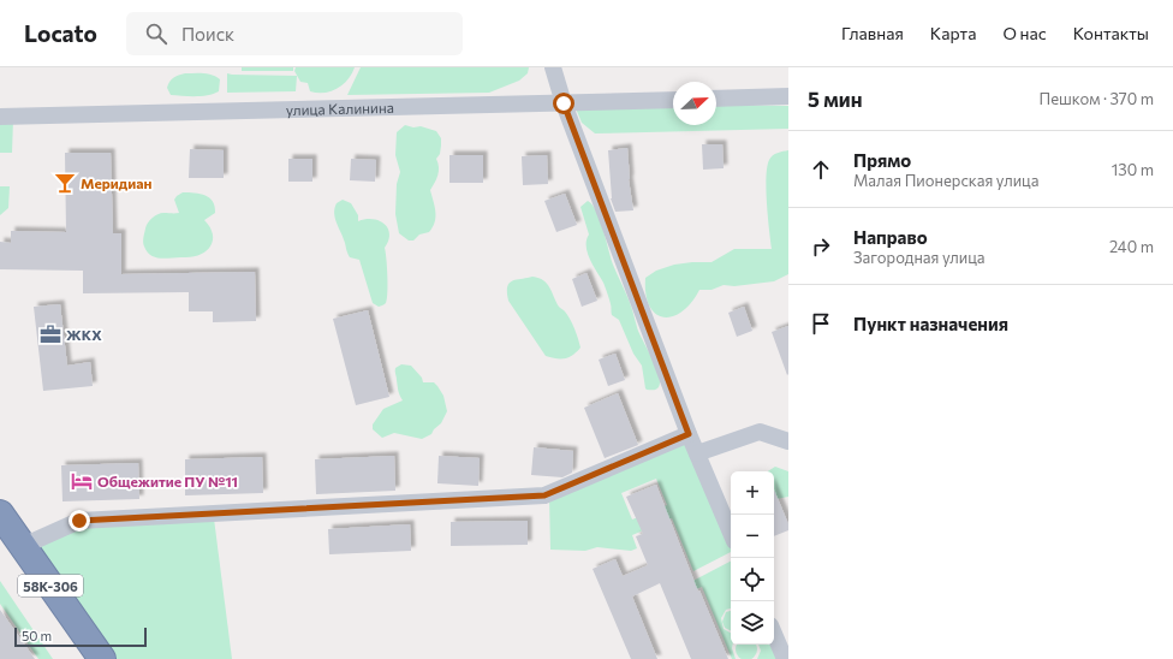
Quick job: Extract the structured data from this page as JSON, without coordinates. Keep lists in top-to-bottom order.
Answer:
{
  "streets": {
    "highway": ["58К-306"],
    "street": ["улица Калинина"]
  },
  "places": {
    "bar": ["Меридиан"],
    "office": ["ЖКХ"],
    "hotel": ["Общежитие ПУ №11"]
  },
  "scale_bar": "50 m",
  "north": "top right",
  "page": {
    "header": "Locato",
    "search": "Поиск",
    "nav": [
      "Главная",
      "Карта",
      "О нас",
      "Контакты"
    ],
    "heading": ["5 мин", "Пешком · 370 m"],
    "list": [
      ["Прямо", "Малая Пионерская улица", "130 m"],
      ["Направо", "Загородная улица", "240 m"],
      "Пункт назначения"
    ],
    "map_buttons": ["+", "−"],
    "scale": "50 m"
  }
}
